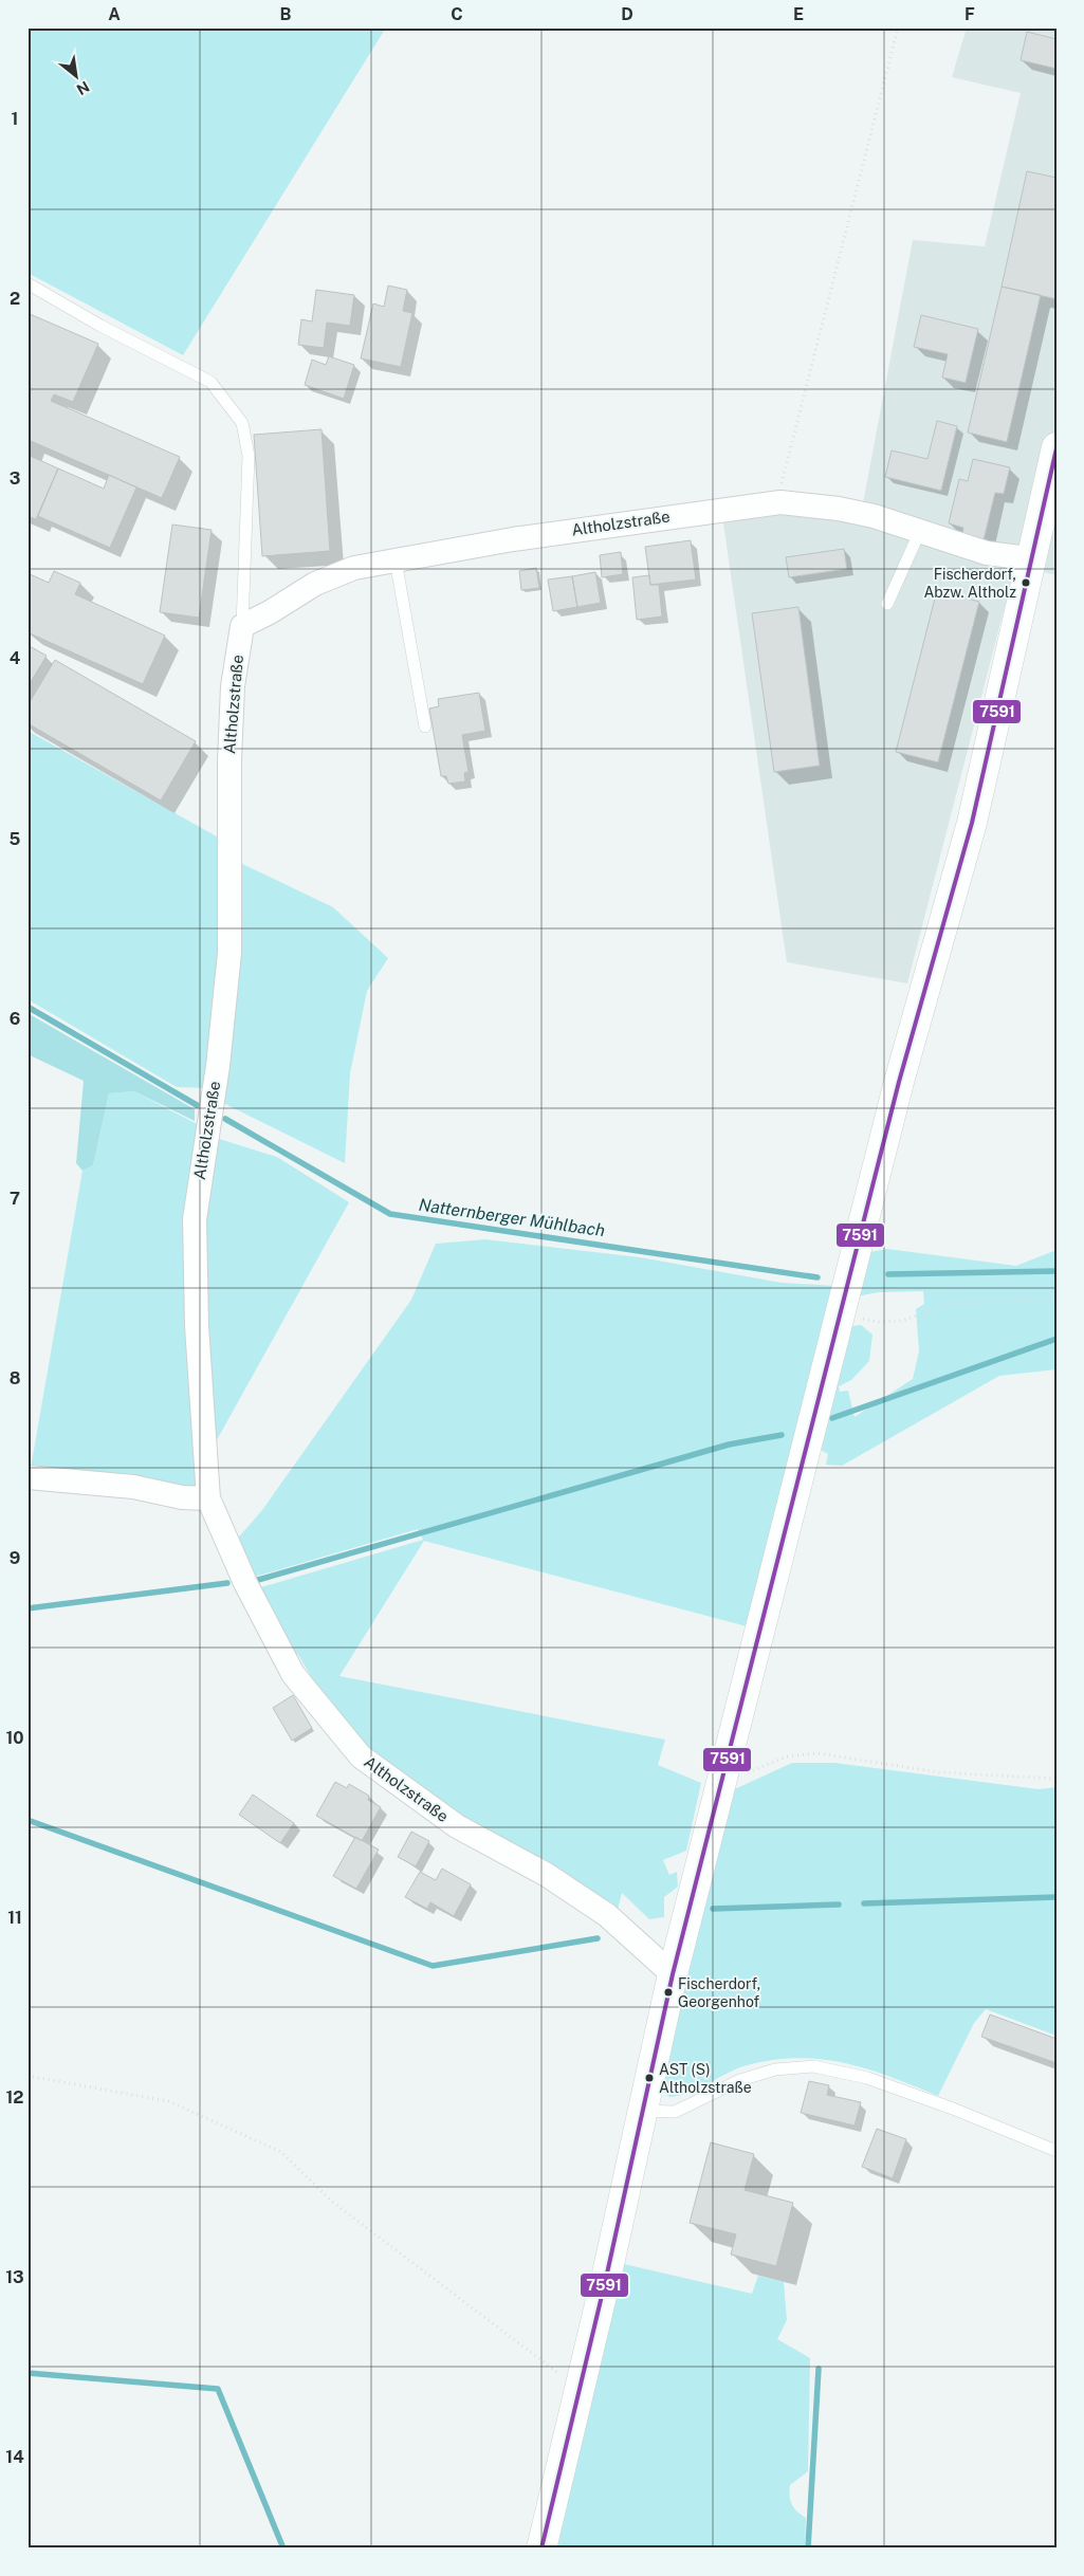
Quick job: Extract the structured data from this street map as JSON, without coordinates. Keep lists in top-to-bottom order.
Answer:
{
  "streets": {
    "street": ["Altholzstraße"]
  },
  "water": ["Natternberger Mühlbach"],
  "places": ["Fischerdorf, Abzw. Altholz", "Fischerdorf, Georgenhof", "AST (S) Altholzstraße"],
  "lines": ["transit line 7591"],
  "north": "bottom right",
  "grid": {
    "columns": [
      "A",
      "B",
      "C",
      "D",
      "E",
      "F"
    ],
    "rows": [
      "1",
      "2",
      "3",
      "4",
      "5",
      "6",
      "7",
      "8",
      "9",
      "10",
      "11",
      "12",
      "13",
      "14"
    ]
  }
}
